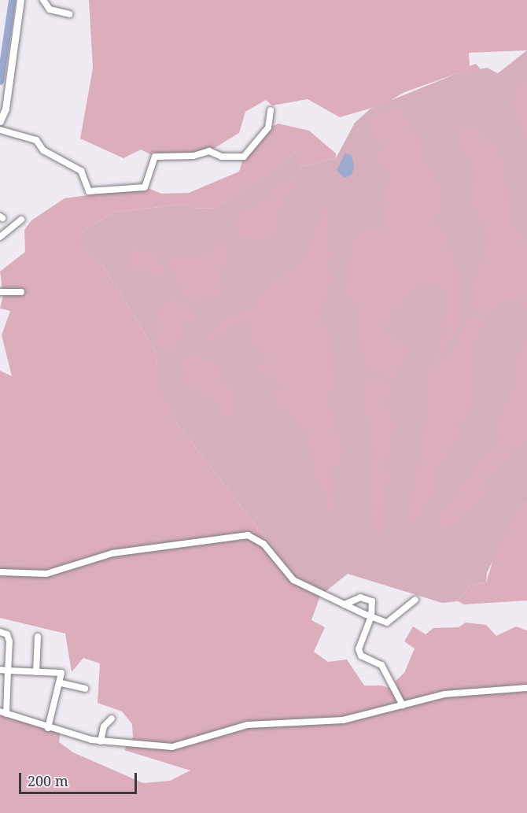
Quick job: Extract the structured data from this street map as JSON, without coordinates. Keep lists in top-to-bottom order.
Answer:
{
  "scale_bar": "200 m"
}
